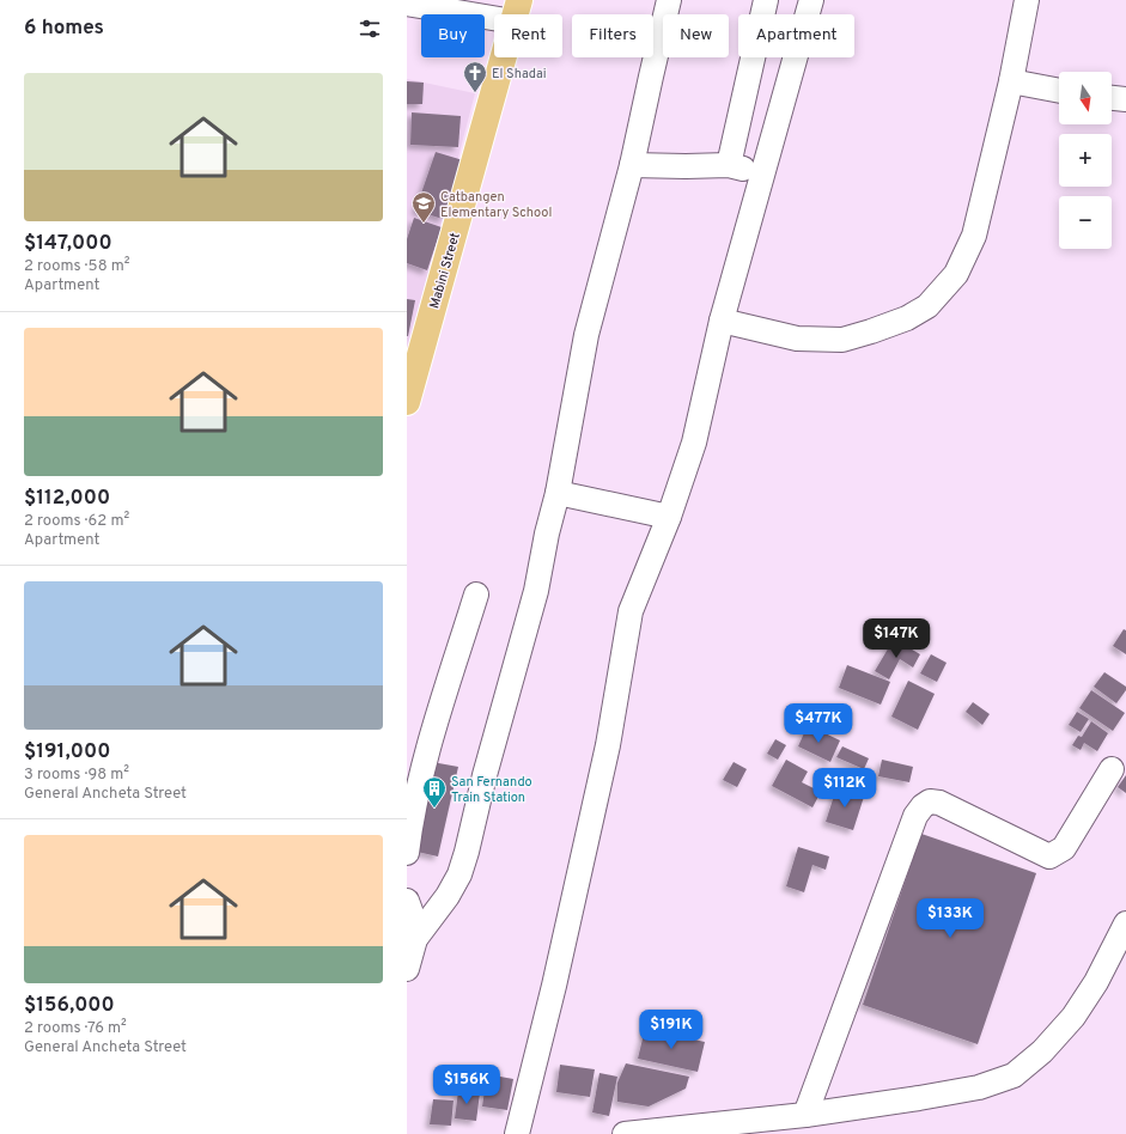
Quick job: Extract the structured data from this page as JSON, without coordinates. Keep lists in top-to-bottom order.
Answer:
{
  "streets": {
    "main road": ["Mabini Street"]
  },
  "places": {
    "church": ["El Shadai"],
    "school or university": ["Catbangen Elementary School"],
    "building": ["San Fernando Train Station"]
  },
  "north": "bottom",
  "page": {
    "heading": "6 homes",
    "chip": [
      "Buy",
      "Rent",
      "Filters",
      "New",
      "Apartment"
    ],
    "list": [
      {
        "name": "$147,000",
        "note": "2 rooms · 58 m² · Apartment"
      },
      {
        "name": "$112,000",
        "note": "2 rooms · 62 m² · Apartment"
      },
      {
        "name": "$191,000",
        "note": "3 rooms · 98 m² · General Ancheta Street"
      },
      {
        "name": "$156,000",
        "note": "2 rooms · 76 m² · General Ancheta Street"
      }
    ],
    "map_buttons": ["+", "−"],
    "price": [
      "$147K",
      "$477K",
      "$112K",
      "$133K",
      "$191K",
      "$156K"
    ]
  }
}
